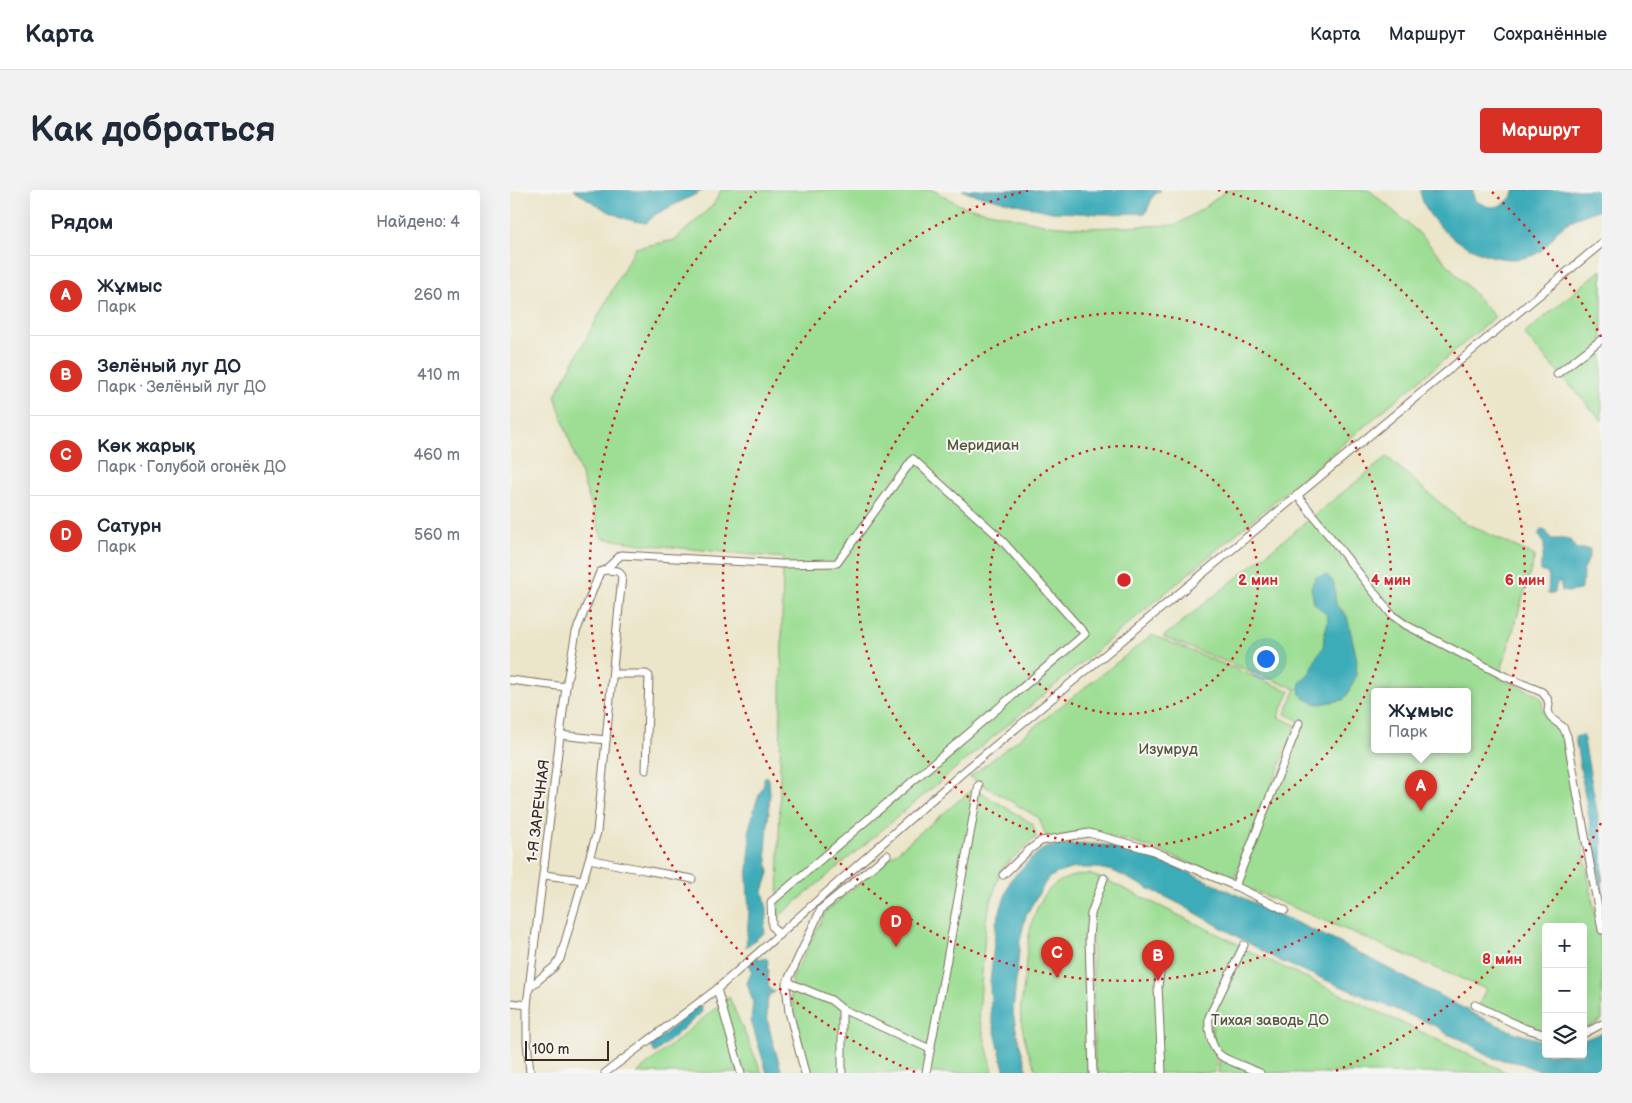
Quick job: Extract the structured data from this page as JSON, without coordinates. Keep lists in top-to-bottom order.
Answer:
{
  "streets": {
    "street": ["1-Я ЗАРЕЧНАЯ"]
  },
  "parks": ["Меридиан", "Изумруд", "Тихая заводь ДО"],
  "scale_bar": "100 m",
  "page": {
    "header": "Карта",
    "nav": ["Карта", "Маршрут", "Сохранённые"],
    "buttons": "Маршрут",
    "title": "Как добраться",
    "heading": ["Рядом", "Найдено: 4"],
    "list": [
      {
        "mark": "A",
        "name": "Жұмыс",
        "note": "Парк",
        "value": "260 m"
      },
      {
        "mark": "B",
        "name": "Зелёный луг ДО",
        "note": "Парк · Зелёный луг ДО",
        "value": "410 m"
      },
      {
        "mark": "C",
        "name": "Көк жарық",
        "note": "Парк · Голубой огонёк ДО",
        "value": "460 m"
      },
      {
        "mark": "D",
        "name": "Сатурн",
        "note": "Парк",
        "value": "560 m"
      }
    ],
    "popup": ["Жұмыс", "Парк"],
    "pins": [
      "A",
      "D",
      "C",
      "B"
    ],
    "map_buttons": ["+", "−"],
    "scale": "100 m"
  },
  "rings": [
    "2 мин",
    "4 мин",
    "6 мин",
    "8 мин"
  ]
}
